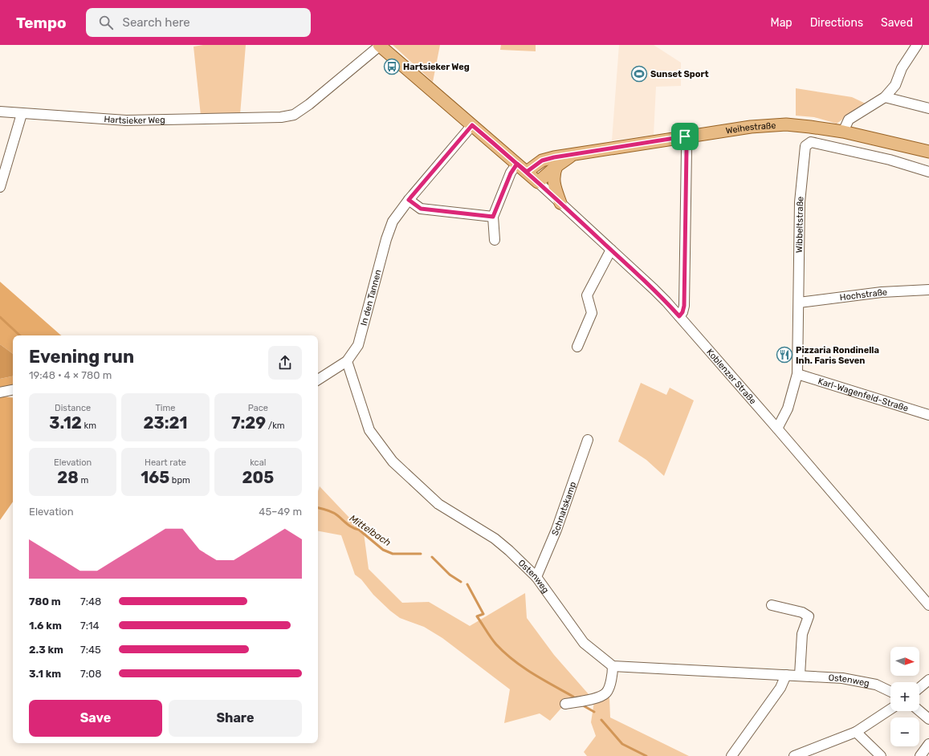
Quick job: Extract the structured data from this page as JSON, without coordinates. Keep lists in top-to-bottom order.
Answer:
{
  "streets": {
    "main road": ["Weihestraße", "Koblenzer Straße"],
    "street": [
      "Hartsieker Weg",
      "Wibbeltstraße",
      "Hochstraße",
      "In den Tannen",
      "Karl-Wagenfeld-Straße",
      "Schnatskamp",
      "Ostenweg"
    ]
  },
  "crossings": [
    ["Hartsieker Weg", "Koblenzer Straße"],
    ["Weihestraße", "Koblenzer Straße"],
    ["Wibbeltstraße", "Hochstraße"],
    ["Wibbeltstraße", "Koblenzer Straße"],
    ["Wibbeltstraße", "Karl-Wagenfeld-Straße"],
    ["In den Tannen", "Koblenzer Straße"],
    ["In den Tannen", "Ostenweg"],
    ["Schnatskamp", "Ostenweg"]
  ],
  "water": ["Mittelbach"],
  "places": {
    "bus stop": ["Hartsieker Weg"],
    "sports": ["Sunset Sport"],
    "restaurant": ["Pizzaria Rondinella Inh. Faris Seven"]
  },
  "north": "right",
  "page": {
    "header": "Tempo",
    "search": "Search here",
    "nav": ["Map", "Directions", "Saved"],
    "heading": ["Evening run", "19:48 · 4 × 780 m"],
    "stats": [
      ["Distance", "3.12 km"],
      ["Time", "23:21"],
      ["Pace", "7:29 /km"],
      ["Elevation", "28 m"],
      ["Heart rate", "165 bpm"],
      ["kcal", "205"]
    ],
    "chart": ["Elevation", "45–49 m"],
    "list": [
      {
        "name": "780 m",
        "note": "7:48"
      },
      {
        "name": "1.6 km",
        "note": "7:14"
      },
      {
        "name": "2.3 km",
        "note": "7:45"
      },
      {
        "name": "3.1 km",
        "note": "7:08"
      }
    ],
    "map_buttons": ["+", "−"],
    "buttons": ["Save", "Share"]
  }
}
